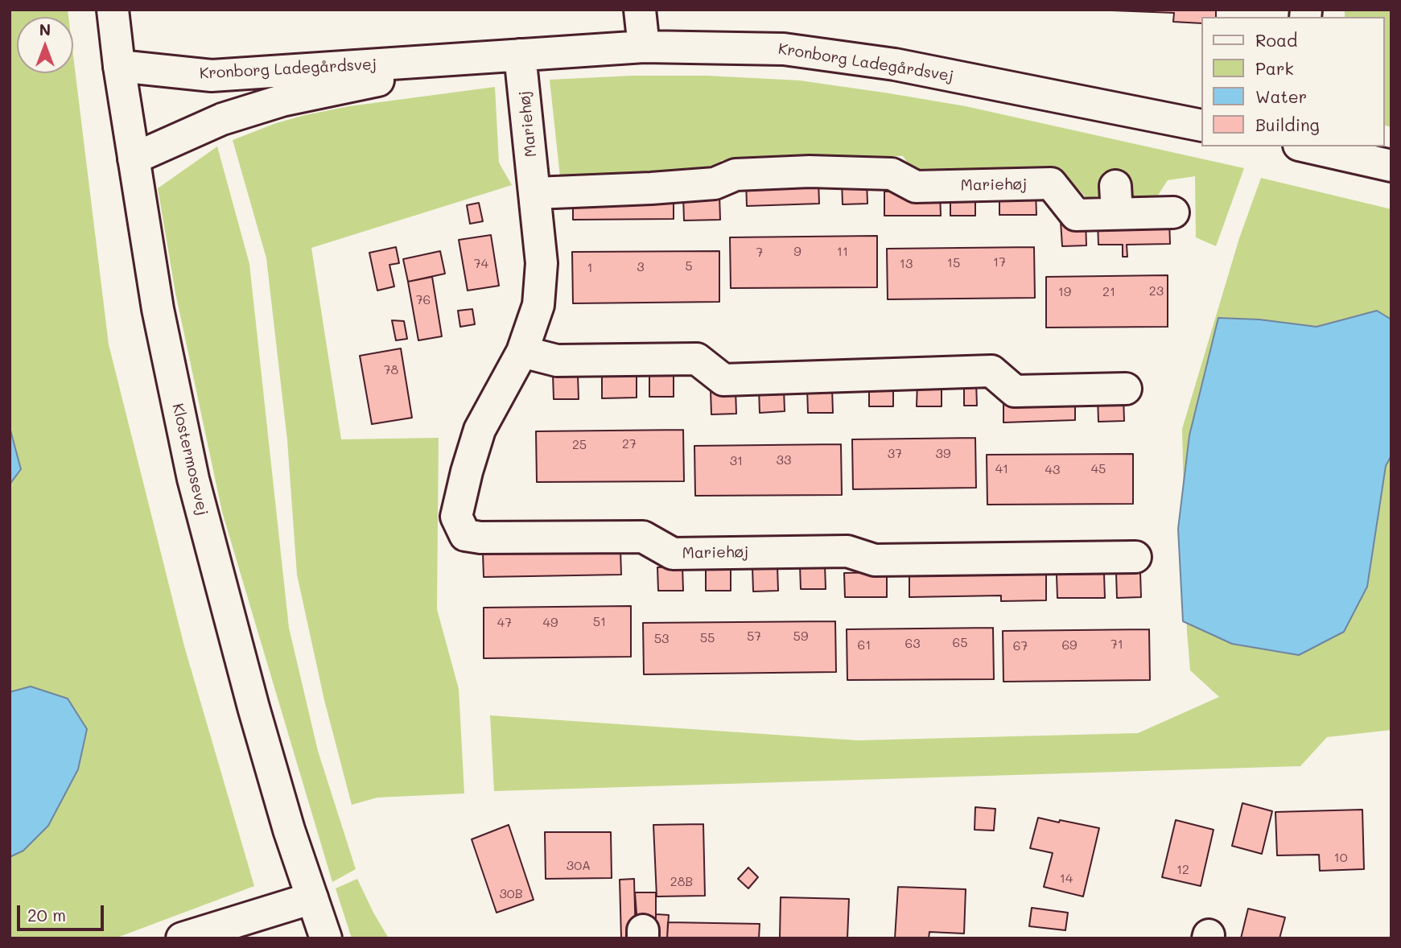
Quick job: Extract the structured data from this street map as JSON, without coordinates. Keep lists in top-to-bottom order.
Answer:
{
  "streets": {
    "street": ["Kronborg Ladegårdsvej", "Mariehøj", "Klostermosevej"]
  },
  "crossings": [
    ["Kronborg Ladegårdsvej", "Mariehøj"],
    ["Kronborg Ladegårdsvej", "Klostermosevej"]
  ],
  "house_numbers": [
    "9",
    "11",
    "7",
    "17",
    "15",
    "74",
    "13",
    "5",
    "3",
    "1",
    "23",
    "19",
    "21",
    "76",
    "78",
    "27",
    "25",
    "37",
    "39",
    "33",
    "31",
    "41",
    "45",
    "43",
    "51",
    "47",
    "49",
    "57",
    "59",
    "55",
    "53",
    "65",
    "63",
    "71",
    "61",
    "69",
    "67",
    "10",
    "30A",
    "12",
    "14",
    "28B",
    "30B"
  ],
  "legend": [
    "Road",
    "Park",
    "Water",
    "Building"
  ],
  "scale_bar": "20 m",
  "north": "top"
}
